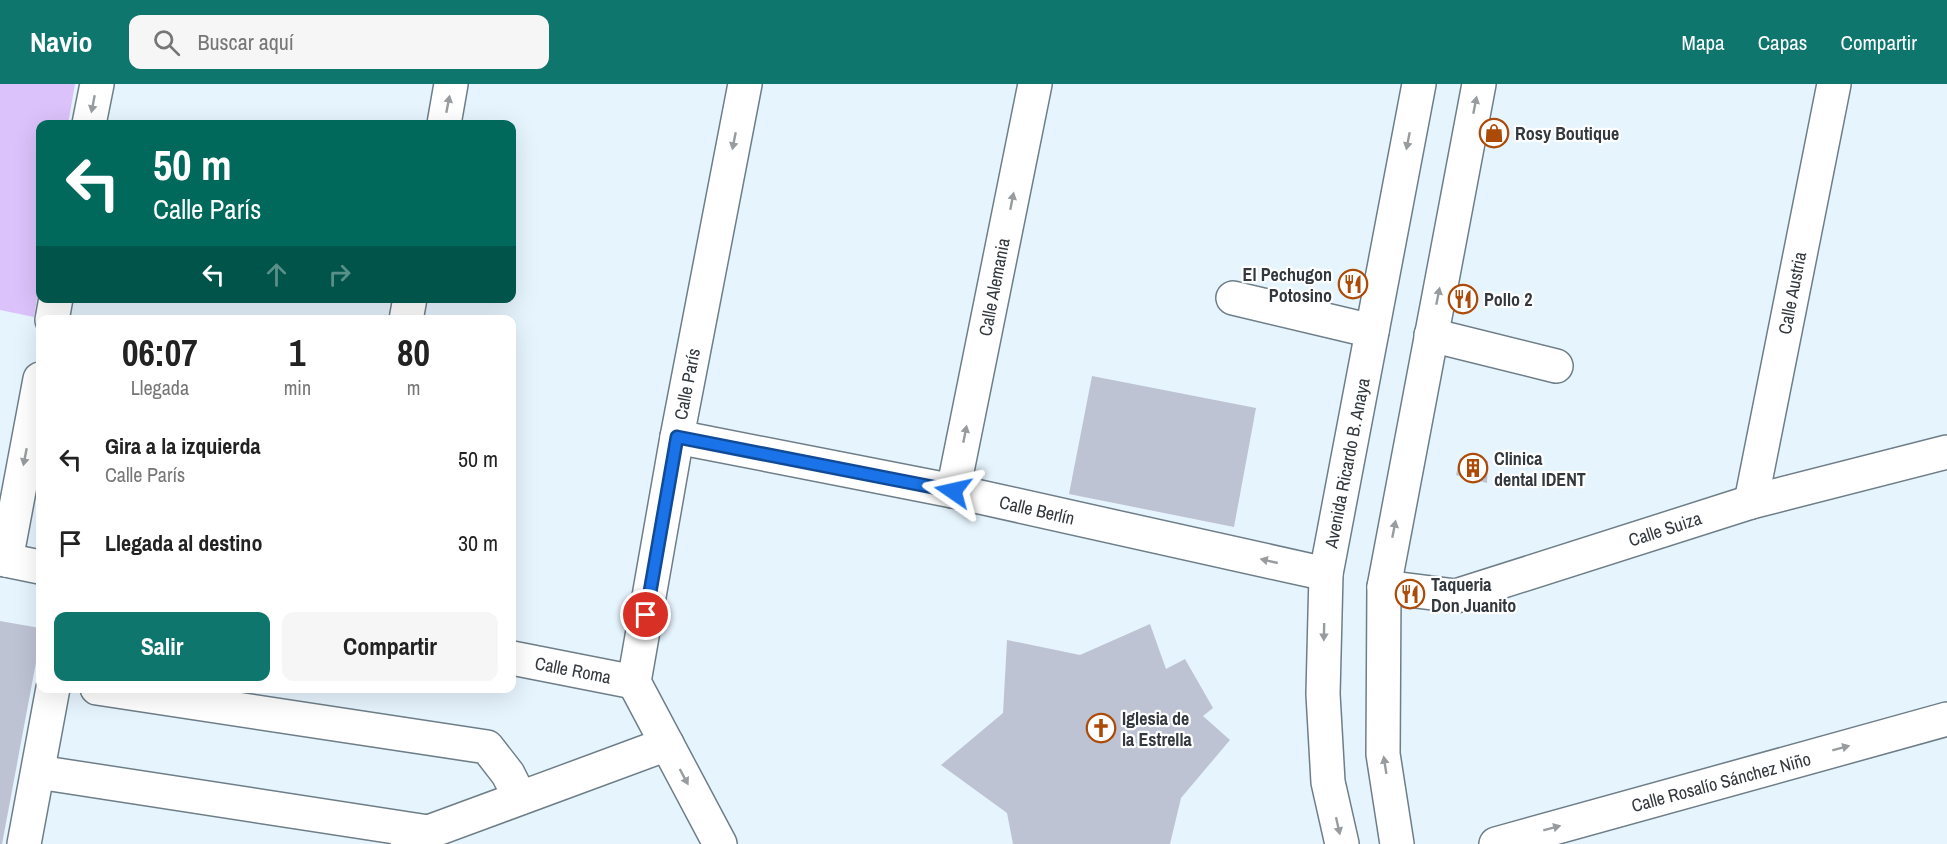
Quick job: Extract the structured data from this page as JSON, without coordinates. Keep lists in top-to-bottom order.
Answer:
{
  "streets": {
    "street": [
      "Calle Alemania",
      "Calle Austria",
      "Calle París",
      "Avenida Ricardo B. Anaya",
      "Calle Berlín",
      "Calle Suiza",
      "Calle Roma",
      "Calle Rosalío Sánchez Niño"
    ]
  },
  "crossings": [
    ["Calle Alemania", "Calle Berlín"],
    ["Calle Austria", "Calle Suiza"],
    ["Calle París", "Calle Berlín"],
    ["Calle París", "Calle Roma"],
    ["Avenida Ricardo B. Anaya", "Calle Berlín"]
  ],
  "one_way": ["Calle Alemania", "Calle París", "Calle Rosalío Sánchez Niño"],
  "places": {
    "shop": ["Rosy Boutique"],
    "restaurant": ["El Pechugon Potosino", "Pollo 2", "Taqueria Don Juanito"],
    "building": ["Clinica dental IDENT"],
    "church": ["Iglesia de la Estrella"]
  },
  "page": {
    "header": "Navio",
    "search": "Buscar aquí",
    "nav": ["Mapa", "Capas", "Compartir"],
    "turn": ["50 m", "Calle París"],
    "eta": [
      "06:07",
      "Llegada",
      "1",
      "min",
      "80",
      "m"
    ],
    "list": [
      {
        "name": "Gira a la izquierda",
        "note": "Calle París",
        "value": "50 m"
      },
      {
        "name": "Llegada al destino",
        "value": "30 m"
      }
    ],
    "buttons": ["Salir", "Compartir"]
  }
}
